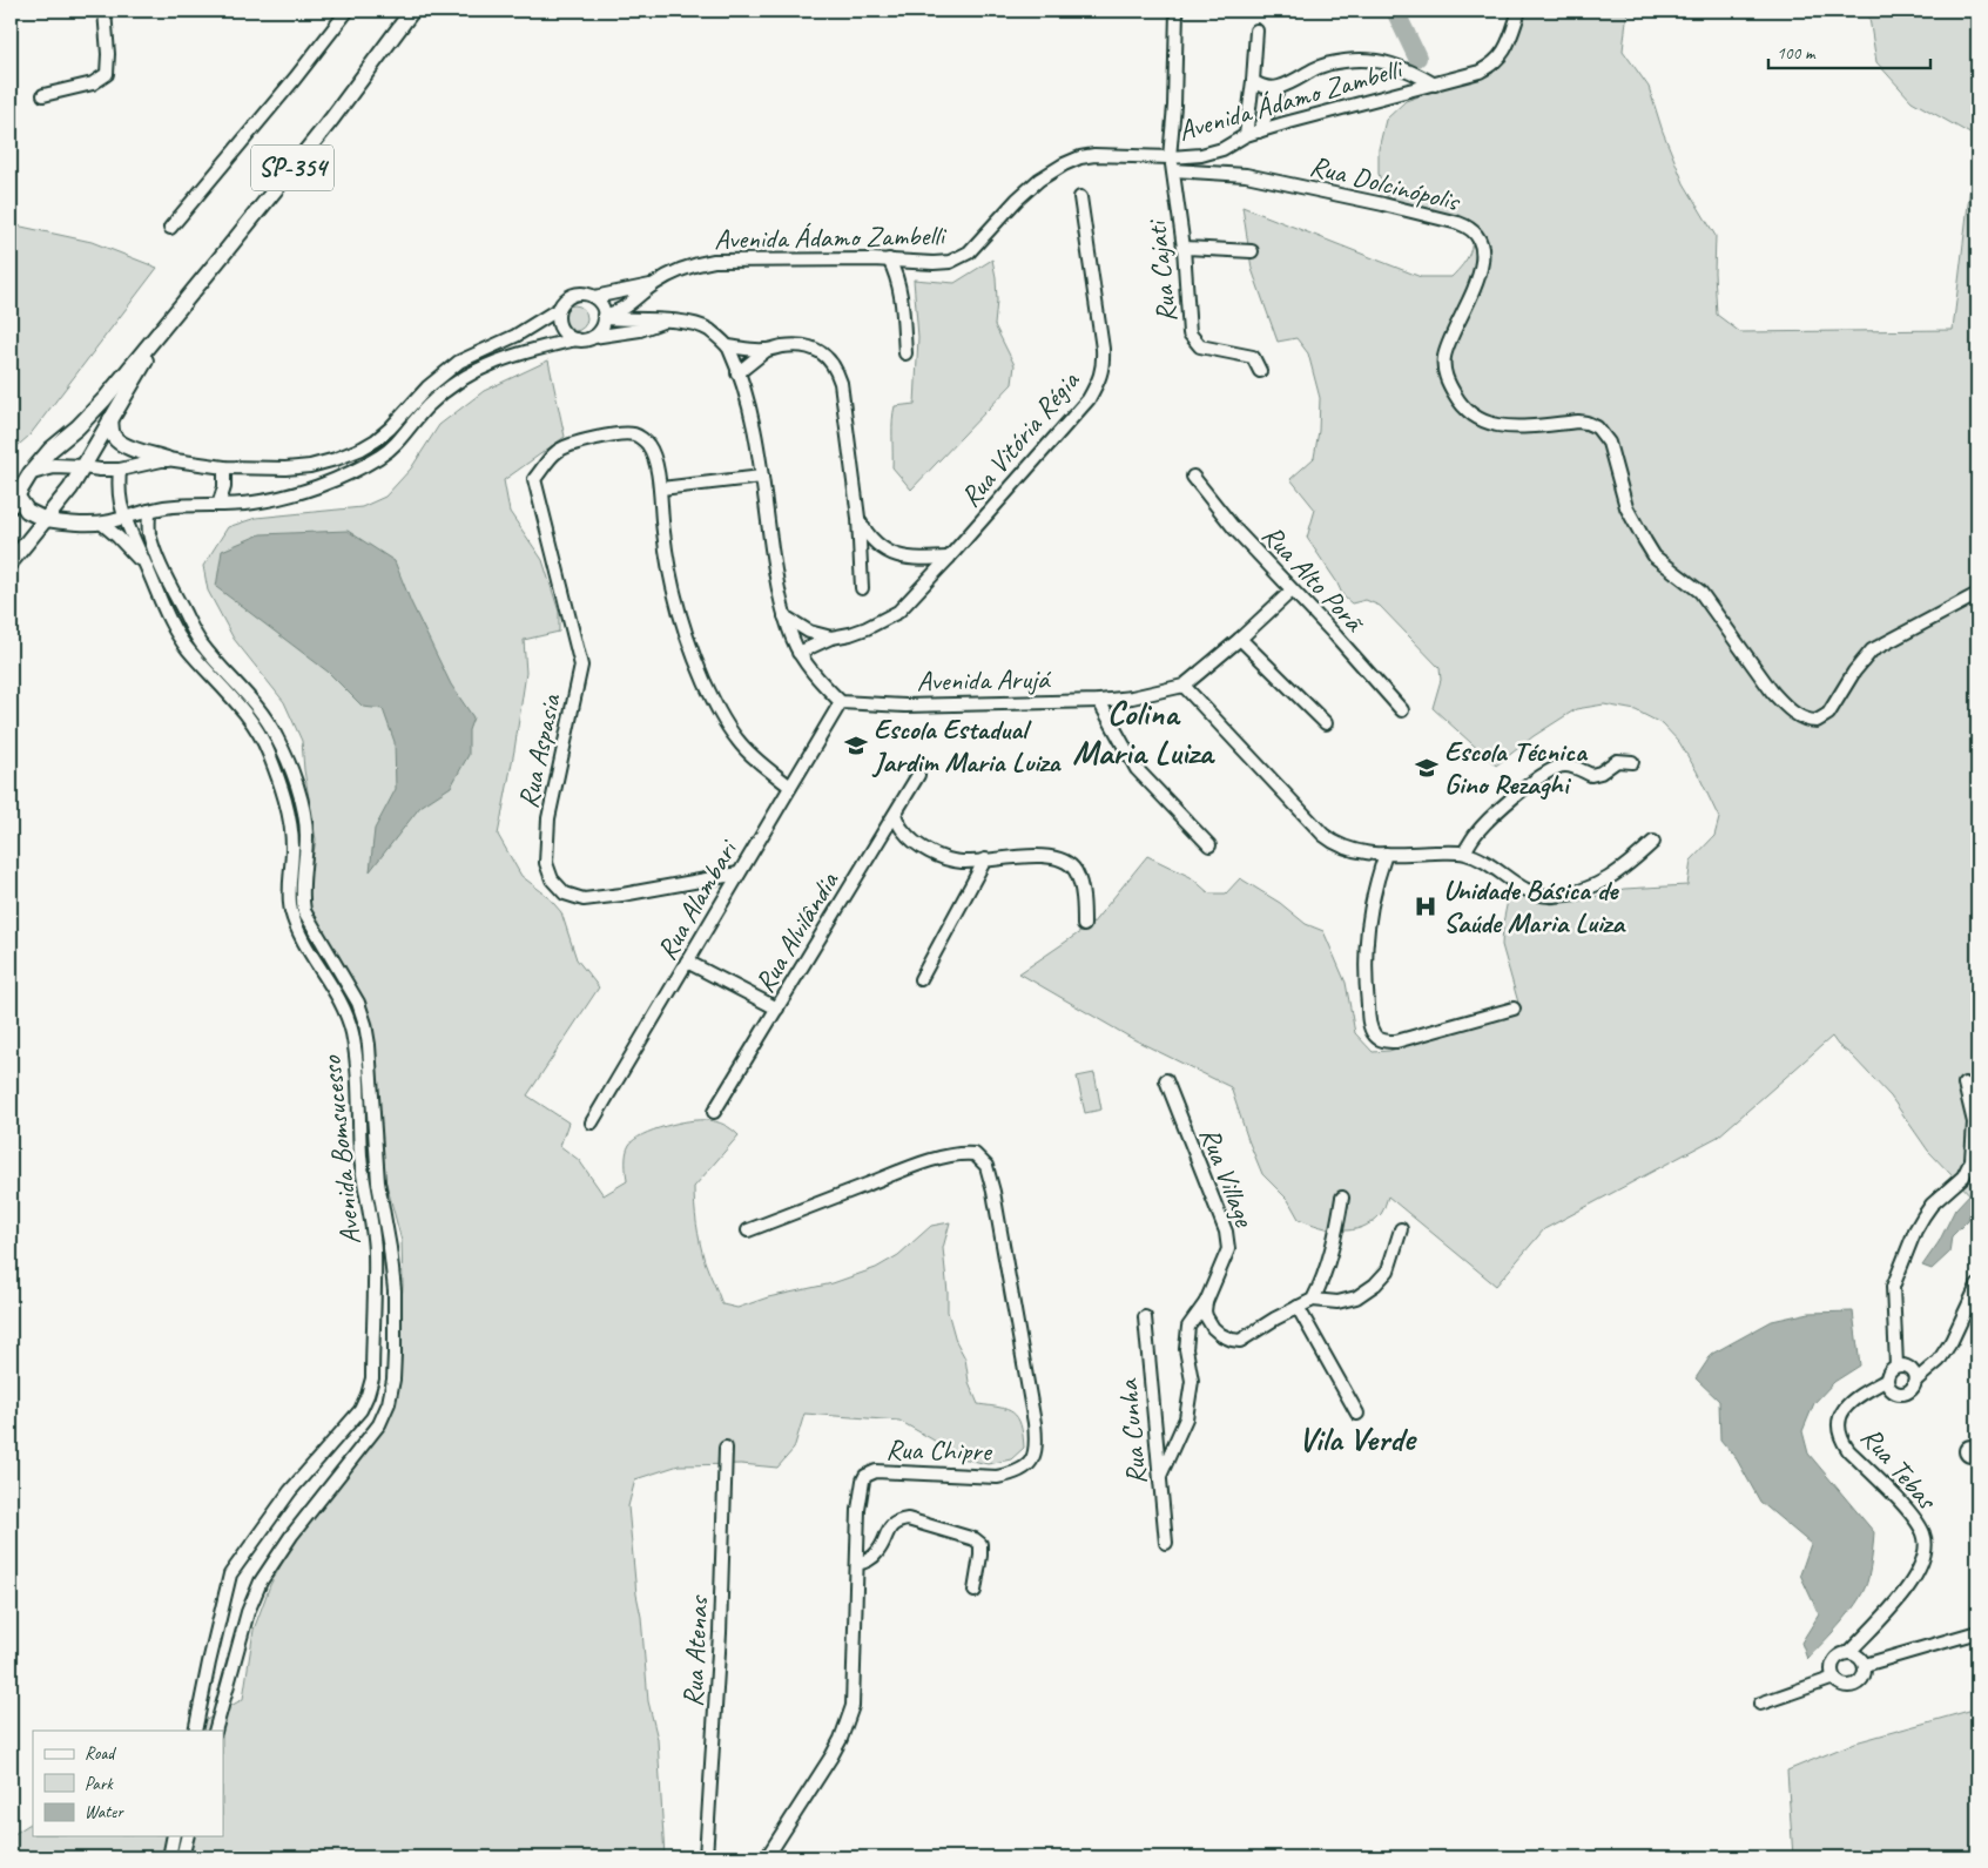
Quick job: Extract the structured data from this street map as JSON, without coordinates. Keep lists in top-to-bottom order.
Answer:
{
  "streets": {
    "main road": ["SP-354"],
    "street": [
      "Avenida Ádamo Zambelli",
      "Rua Dolcinópolis",
      "Rua Cajati",
      "Rua Vitória Régia",
      "Rua Alto Porã",
      "Avenida Arujá",
      "Rua Aspasia",
      "Rua Alambari",
      "Rua Alvilândia",
      "Avenida Bomsucesso",
      "Rua Village",
      "Rua Cunha",
      "Rua Chipre",
      "Rua Tebas",
      "Rua Atenas"
    ]
  },
  "crossings": [
    ["Avenida Ádamo Zambelli", "SP-354"],
    ["Avenida Ádamo Zambelli", "Rua Cajati"],
    ["Avenida Ádamo Zambelli", "Avenida Bomsucesso"],
    ["Rua Dolcinópolis", "Rua Cajati"],
    ["Avenida Arujá", "Rua Alambari"],
    ["Rua Aspasia", "Rua Alambari"],
    ["Rua Village", "Rua Cunha"]
  ],
  "districts": ["Colina Maria Luiza", "Vila Verde"],
  "places": {
    "school or university": ["Escola Estadual Jardim Maria Luiza", "Escola Técnica Gino Rezaghi"],
    "hospital": ["Unidade Básica de Saúde Maria Luiza"]
  },
  "legend": ["Road", "Park", "Water"],
  "scale_bar": "100 m"
}
